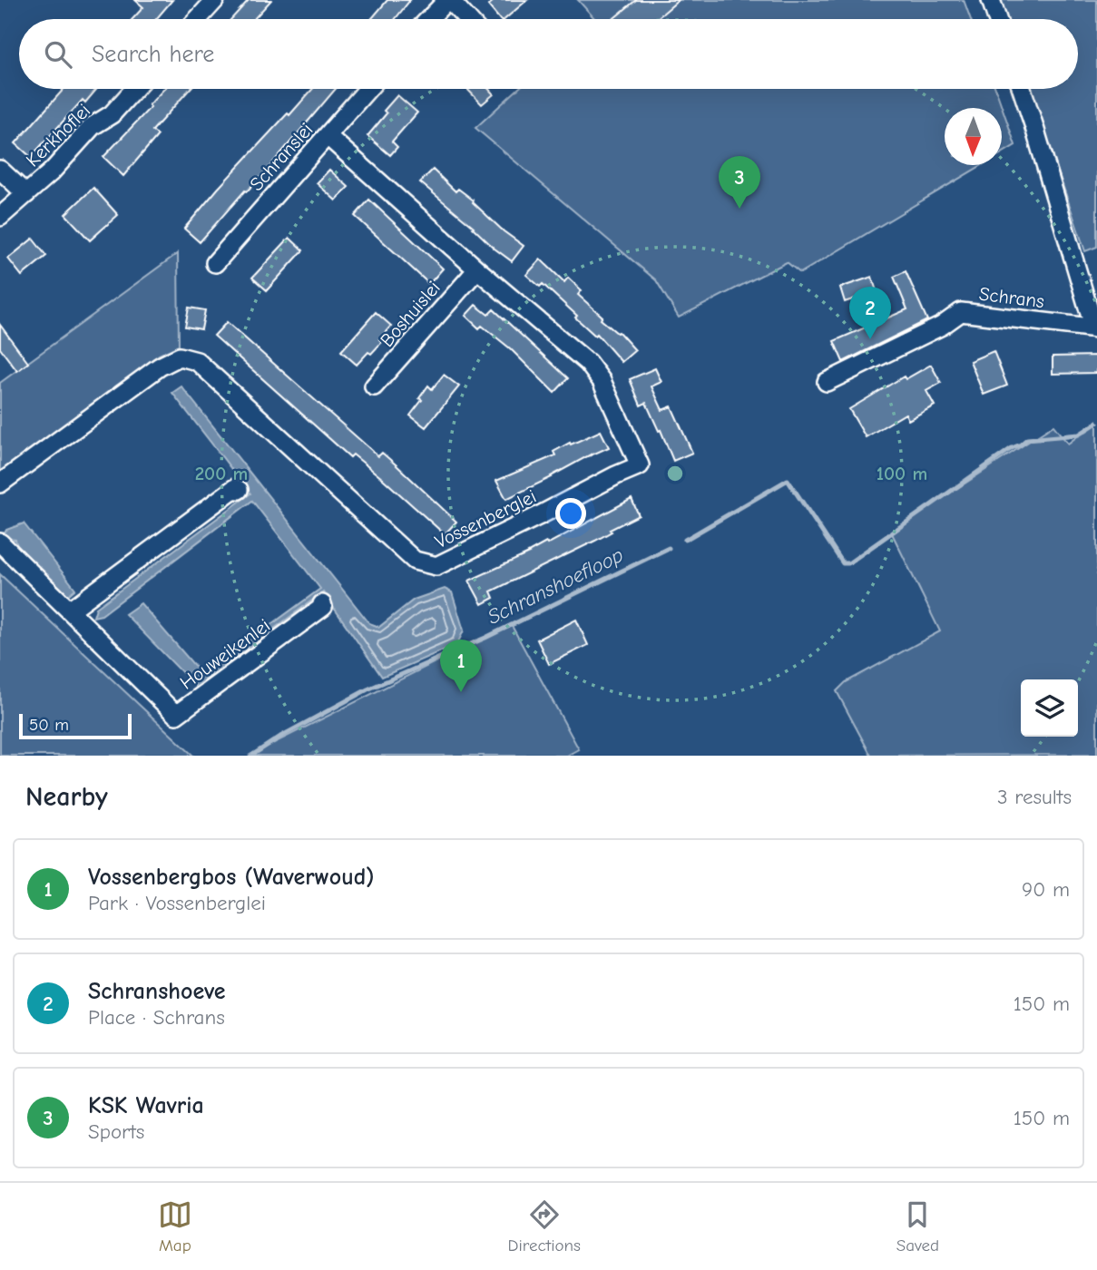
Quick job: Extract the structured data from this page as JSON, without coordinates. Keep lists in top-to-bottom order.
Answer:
{
  "streets": {
    "street": [
      "Kerkhoflei",
      "Schranslei",
      "Schrans",
      "Boshuislei",
      "Vossenberglei",
      "Houweikenlei"
    ]
  },
  "crossings": [
    ["Schranslei", "Vossenberglei"],
    ["Boshuislei", "Vossenberglei"]
  ],
  "water": ["Schranshoefloop"],
  "scale_bar": "50 m",
  "north": "bottom",
  "page": {
    "search": "Search here",
    "pins": ["3", "2", "1"],
    "scale": "50 m",
    "heading": ["Nearby", "3 results"],
    "list": [
      {
        "mark": "1",
        "name": "Vossenbergbos (Waverwoud)",
        "note": "Park · Vossenberglei",
        "value": "90 m"
      },
      {
        "mark": "2",
        "name": "Schranshoeve",
        "note": "Place · Schrans",
        "value": "150 m"
      },
      {
        "mark": "3",
        "name": "KSK Wavria",
        "note": "Sports",
        "value": "150 m"
      }
    ],
    "nav": ["Map", "Directions", "Saved"]
  },
  "rings": ["100 m", "200 m"]
}
